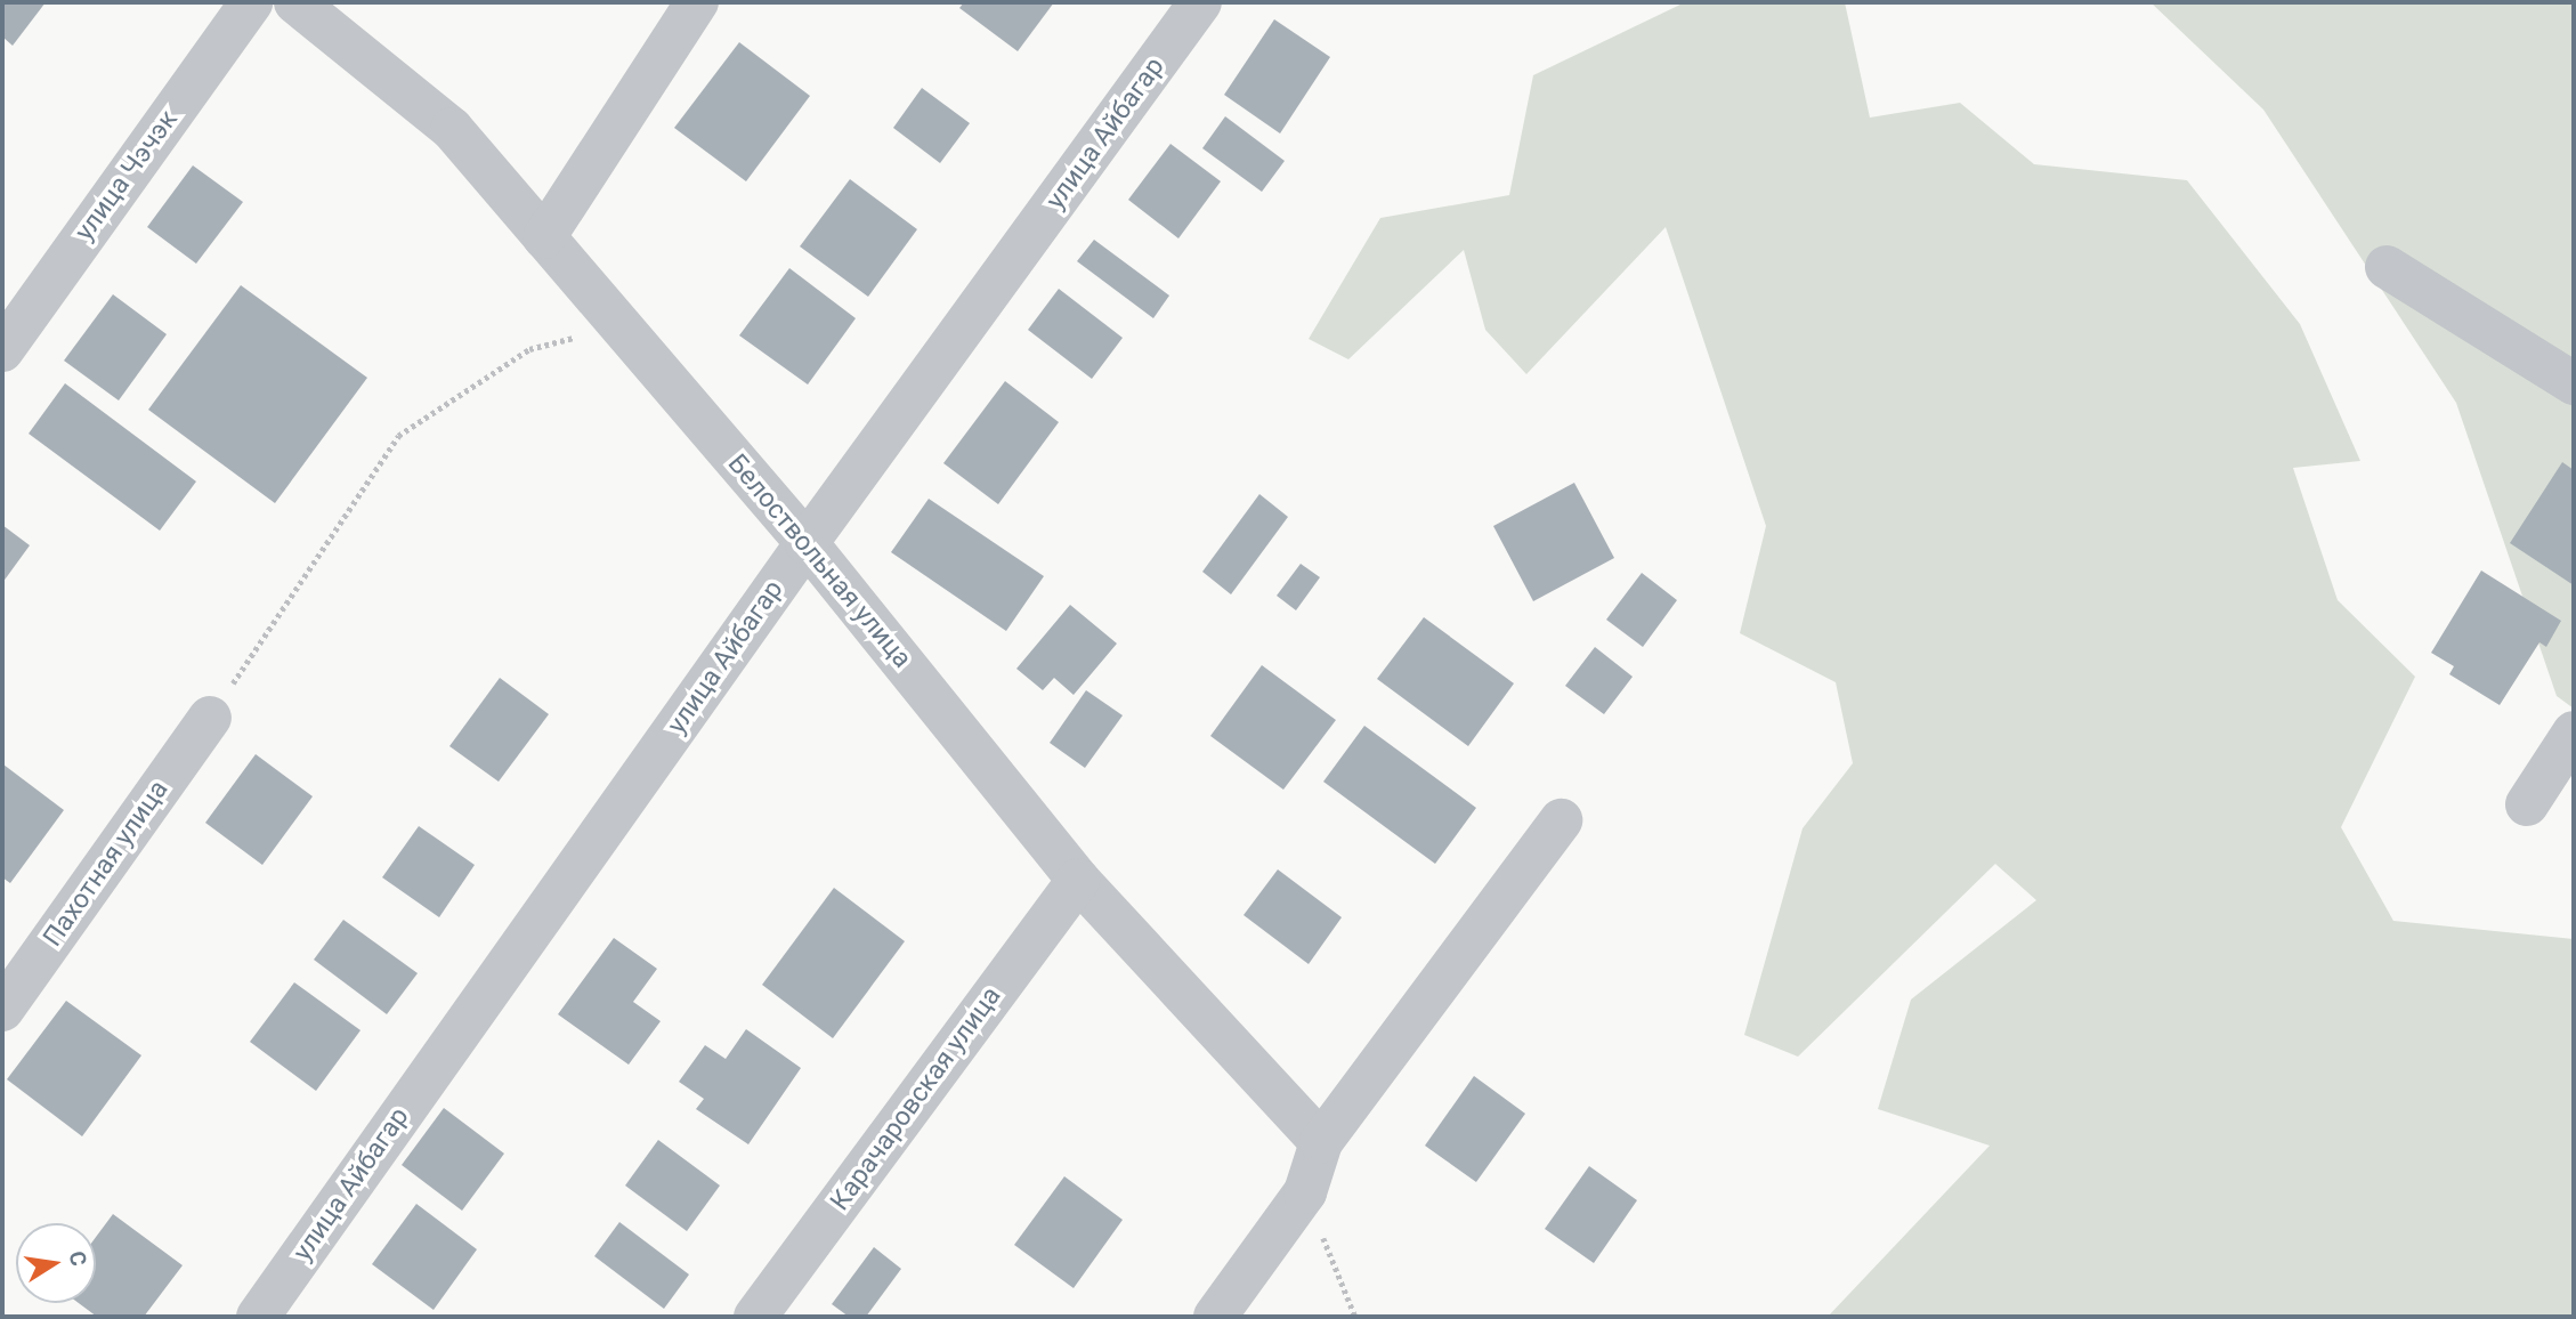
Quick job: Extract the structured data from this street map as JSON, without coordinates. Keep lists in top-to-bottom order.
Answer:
{
  "streets": {
    "street": [
      "улица Айбагар",
      "улица Чэчэк",
      "Белоствольная улица",
      "Пахотная улица",
      "Карачаровская улица"
    ]
  },
  "crossings": [
    ["улица Айбагар", "Белоствольная улица"],
    ["Белоствольная улица", "Карачаровская улица"]
  ],
  "north": "right"
}
